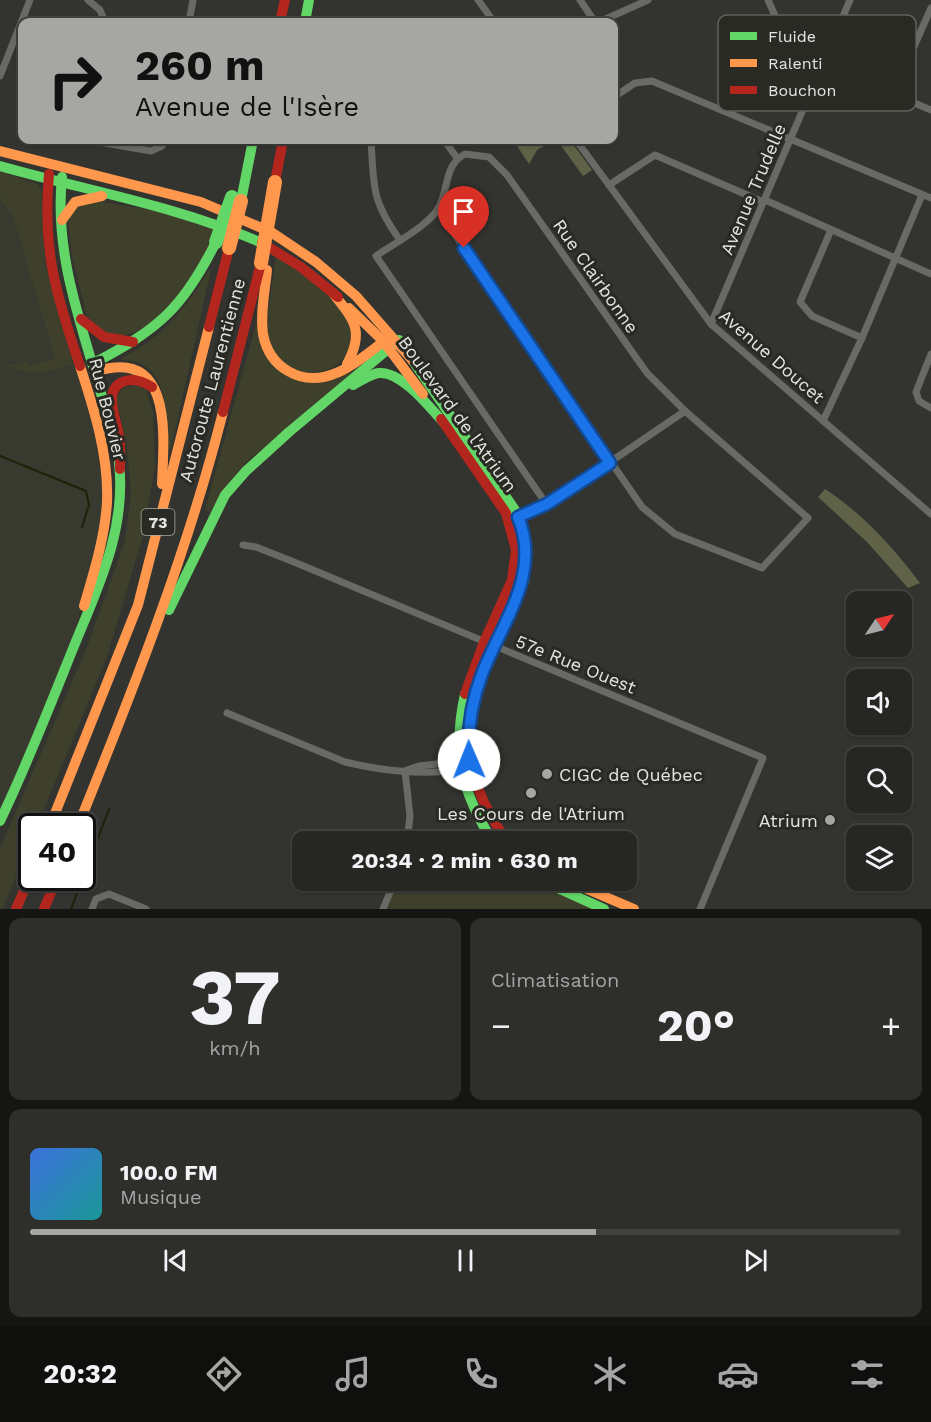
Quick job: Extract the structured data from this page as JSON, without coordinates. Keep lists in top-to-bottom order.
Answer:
{
  "streets": {
    "main road": [
      "Autoroute Laurentienne",
      "Rue Bouvier",
      "Boulevard de l'Atrium",
      "73"
    ],
    "street": [
      "Avenue Trudelle",
      "Rue Clairbonne",
      "Avenue Doucet",
      "57e Rue Ouest"
    ]
  },
  "crossings": [
    ["Avenue Trudelle", "Avenue Doucet"],
    ["Rue Bouvier", "Boulevard de l'Atrium"],
    ["Boulevard de l'Atrium", "57e Rue Ouest"]
  ],
  "places": ["CIGC de Québec", "Les Cours de l'Atrium", "Atrium"],
  "legend": ["Fluide", "Ralenti", "Bouchon"],
  "north": "top right",
  "page": {
    "turn": ["260 m", "Avenue de l'Isère"],
    "limit": "40",
    "trip": "20:34 · 2 min · 630 m",
    "tile": [
      ["37", "km/h"],
      "Climatisation"
    ],
    "heat": ["−", "20°", "+"],
    "song": ["100.0 FM", "Musique"],
    "tabs": "20:32"
  }
}
